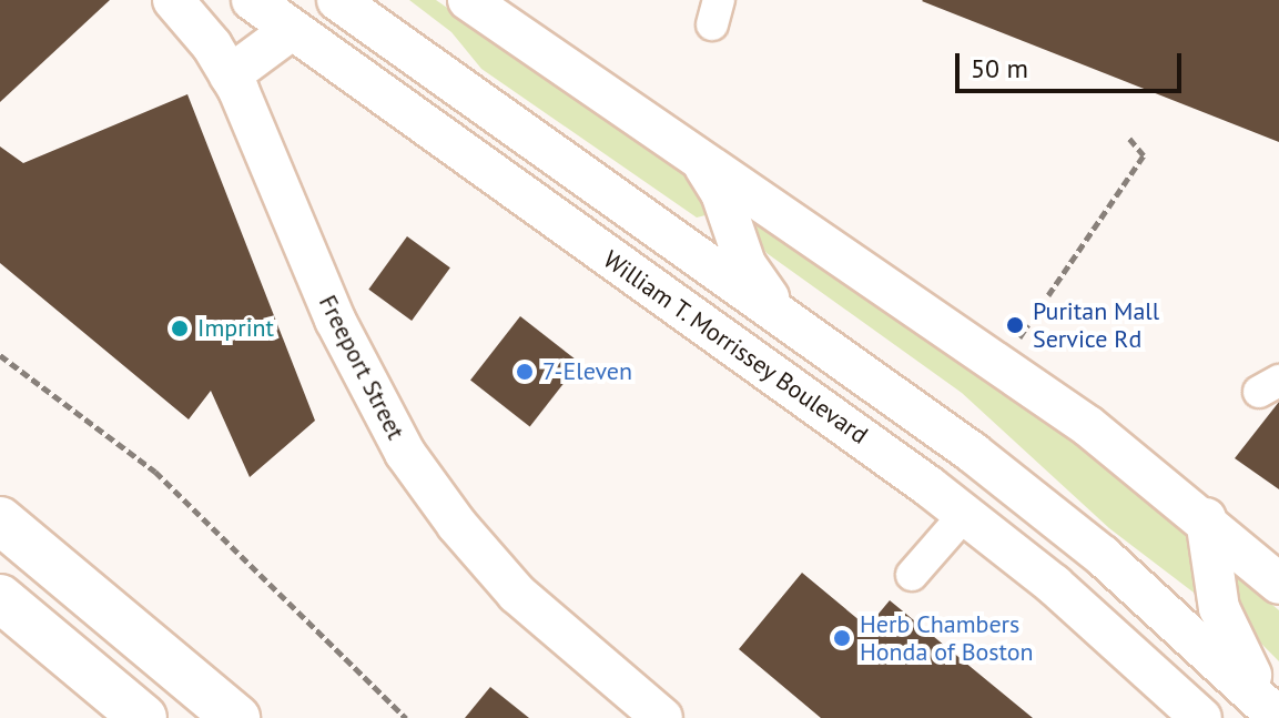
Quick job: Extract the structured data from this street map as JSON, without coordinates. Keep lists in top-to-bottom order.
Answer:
{
  "streets": {
    "main road": ["William T. Morrissey Boulevard", "Freeport Street"]
  },
  "places": [
    "Puritan Mall Service Rd",
    "Imprint",
    "7-Eleven",
    "Herb Chambers Honda of Boston"
  ],
  "scale_bar": "50 m"
}
